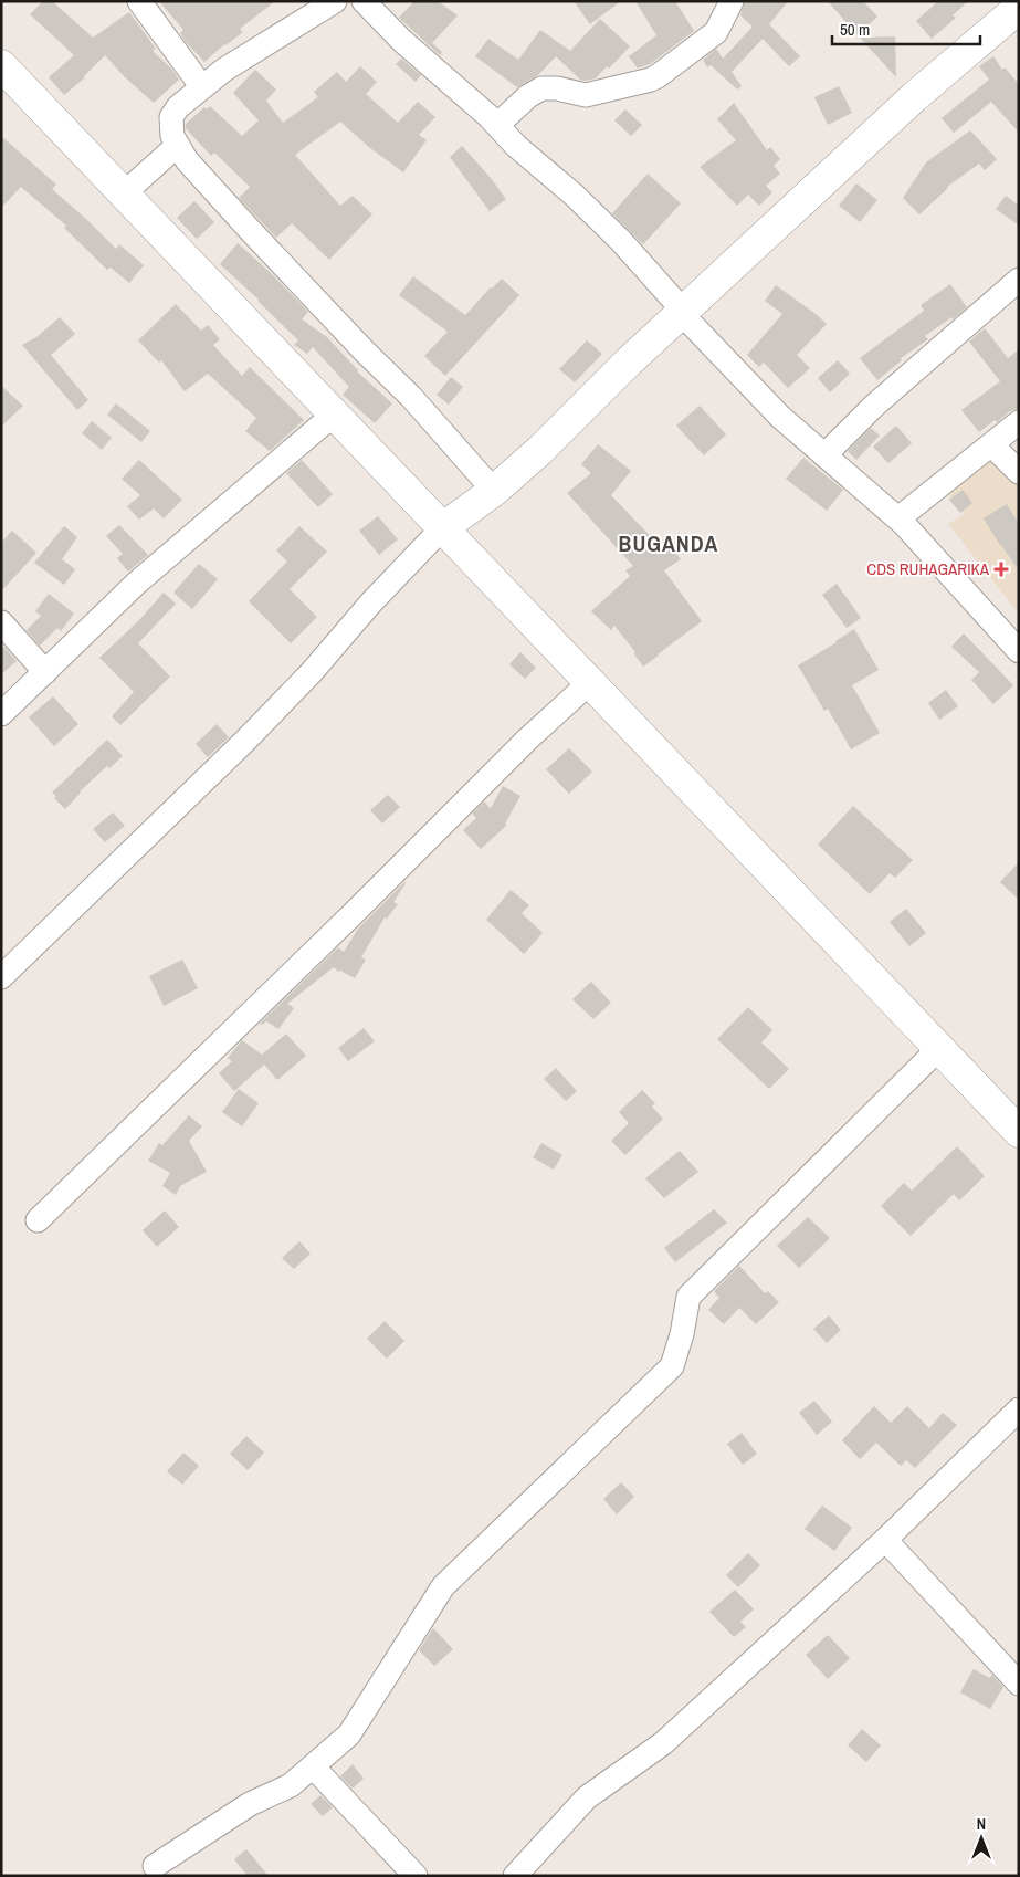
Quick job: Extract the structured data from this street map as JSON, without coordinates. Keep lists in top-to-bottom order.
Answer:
{
  "districts": ["BUGANDA"],
  "places": {
    "health": ["CDS RUHAGARIKA"]
  },
  "scale_bar": "50 m",
  "north": "top"
}
